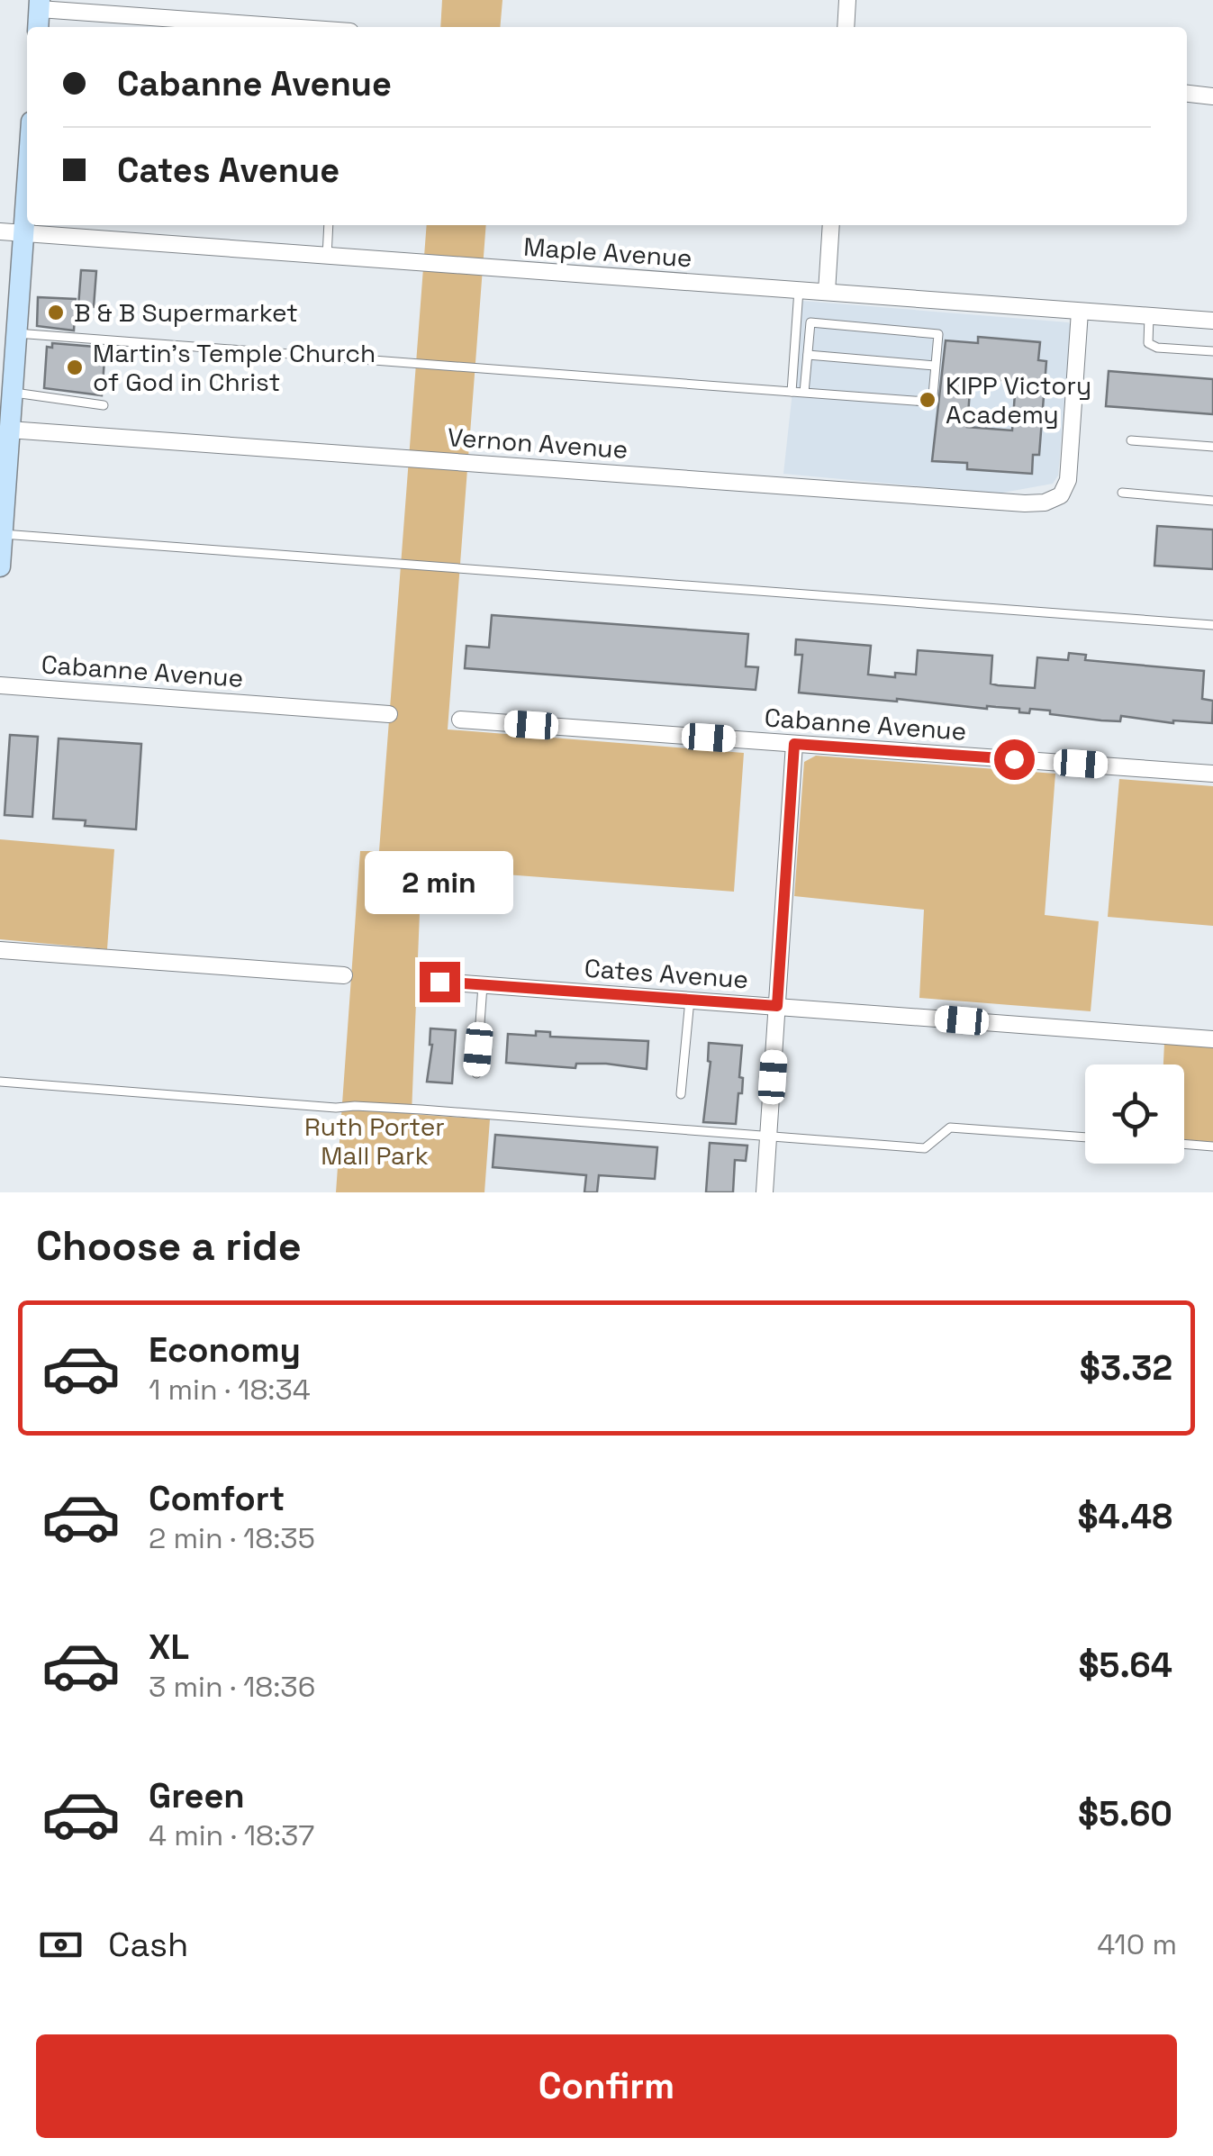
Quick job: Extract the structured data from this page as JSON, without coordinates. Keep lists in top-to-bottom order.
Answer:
{
  "streets": {
    "street": [
      "Maple Avenue",
      "Vernon Avenue",
      "Cabanne Avenue",
      "Cates Avenue"
    ]
  },
  "crossings": [
    ["Maple Avenue", "Vernon Avenue"]
  ],
  "parks": ["Ruth Porter Mall Park"],
  "places": ["B & B Supermarket", "Martin's Temple Church of God in Christ", "KIPP Victory Academy"],
  "page": {
    "banner": ["Cabanne Avenue", "Cates Avenue"],
    "bubble": "2 min",
    "heading": "Choose a ride",
    "list": [
      {
        "name": "Economy",
        "note": "1 min · 18:34",
        "value": "$3.32"
      },
      {
        "name": "Comfort",
        "note": "2 min · 18:35",
        "value": "$4.48"
      },
      {
        "name": "XL",
        "note": "3 min · 18:36",
        "value": "$5.64"
      },
      {
        "name": "Green",
        "note": "4 min · 18:37",
        "value": "$5.60"
      }
    ],
    "pay": ["Cash", "410 m"],
    "buttons": "Confirm"
  }
}
